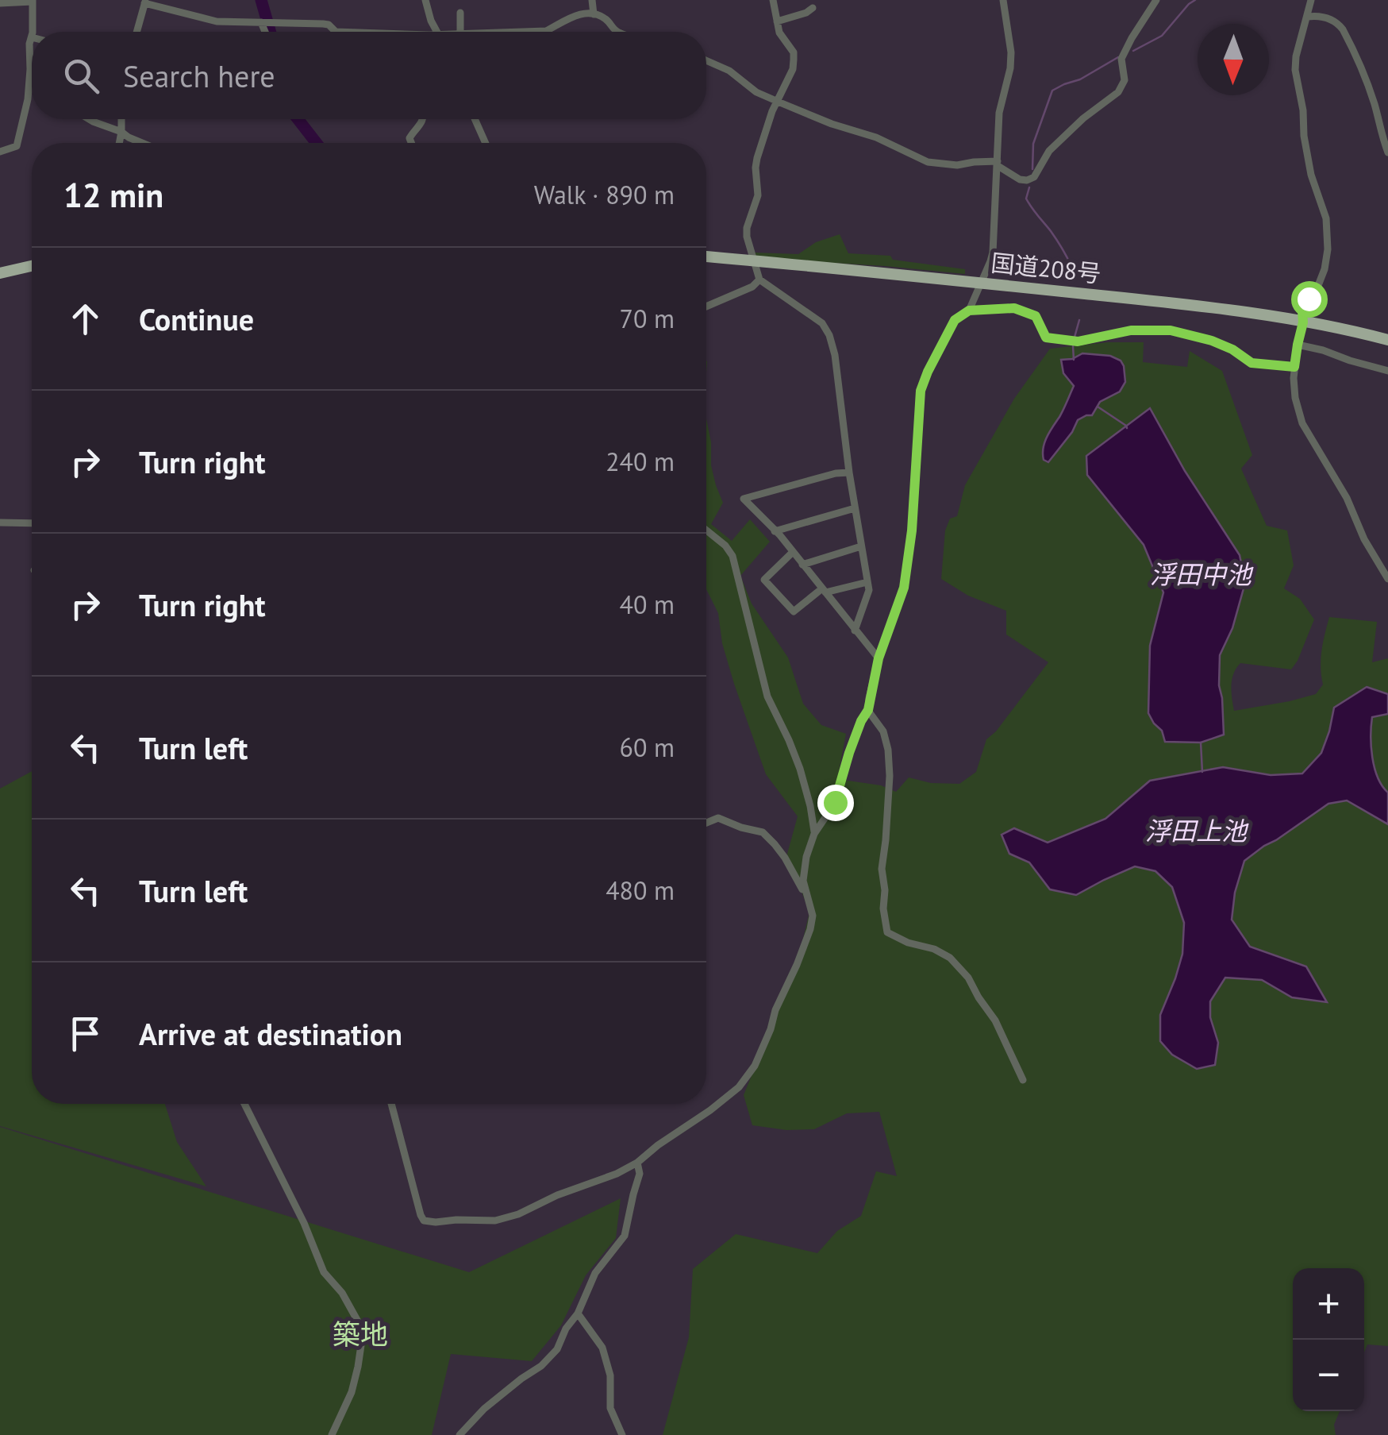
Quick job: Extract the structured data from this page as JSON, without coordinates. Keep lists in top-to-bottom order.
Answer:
{
  "streets": {
    "highway": ["国道208号"]
  },
  "districts": ["築地"],
  "water": ["浮田中池", "浮田上池"],
  "north": "bottom",
  "page": {
    "search": "Search here",
    "heading": ["12 min", "Walk · 890 m"],
    "list": [
      ["Continue", "70 m"],
      ["Turn right", "240 m"],
      ["Turn right", "40 m"],
      ["Turn left", "60 m"],
      ["Turn left", "480 m"],
      "Arrive at destination"
    ],
    "map_buttons": ["+", "−"]
  }
}
